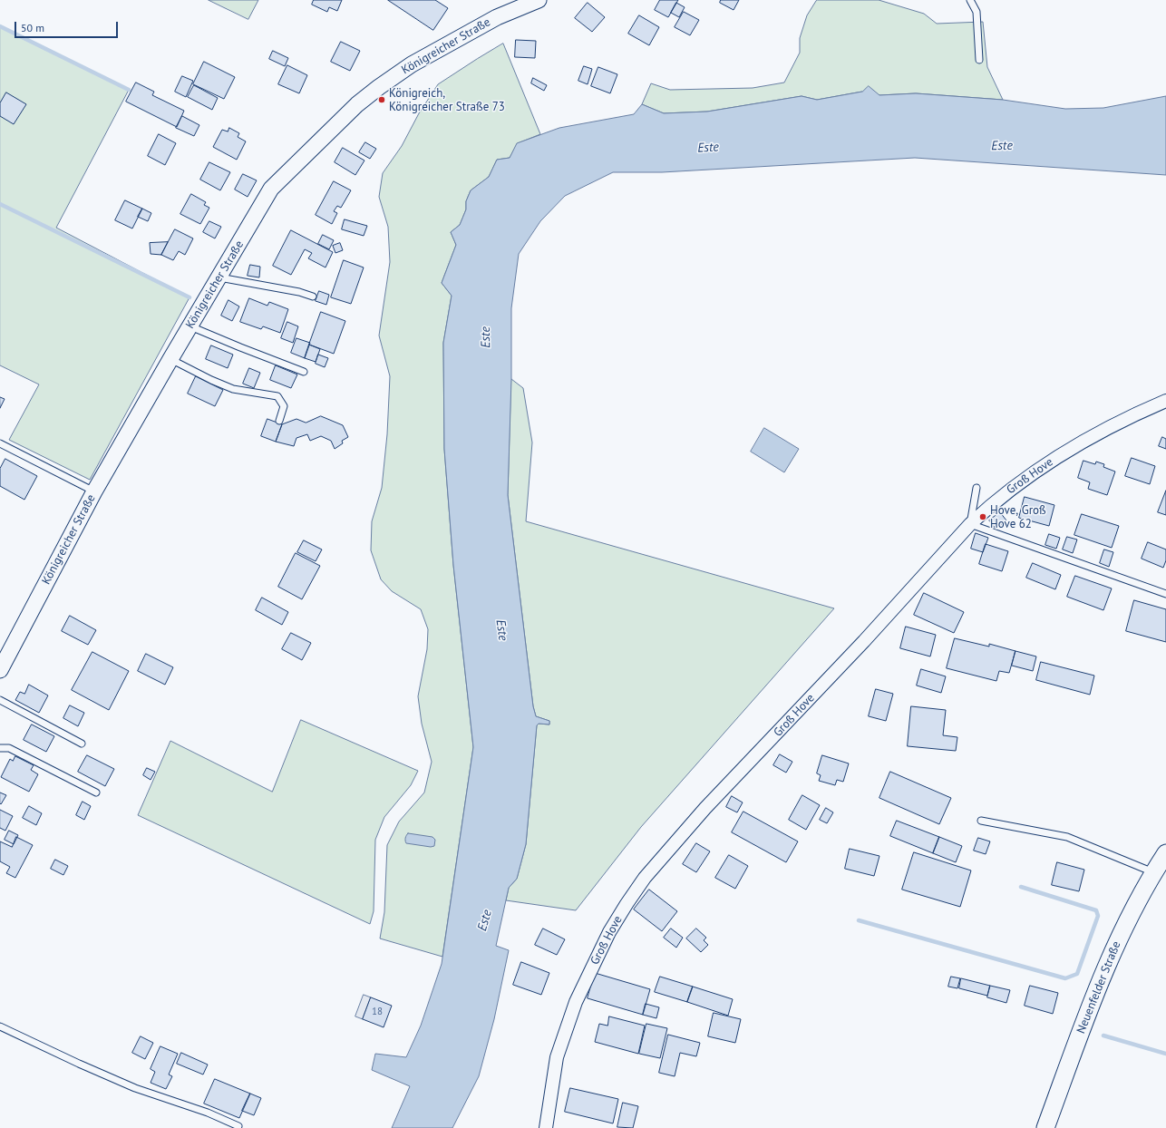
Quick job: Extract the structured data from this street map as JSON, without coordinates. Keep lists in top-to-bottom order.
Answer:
{
  "streets": {
    "main road": ["Neuenfelder Straße"],
    "street": ["Königreicher Straße", "Groß Hove"]
  },
  "water": ["Este"],
  "places": ["Königreich, Königreicher Straße 73", "Hove, Groß Hove 62"],
  "house_numbers": ["18"],
  "scale_bar": "50 m"
}
